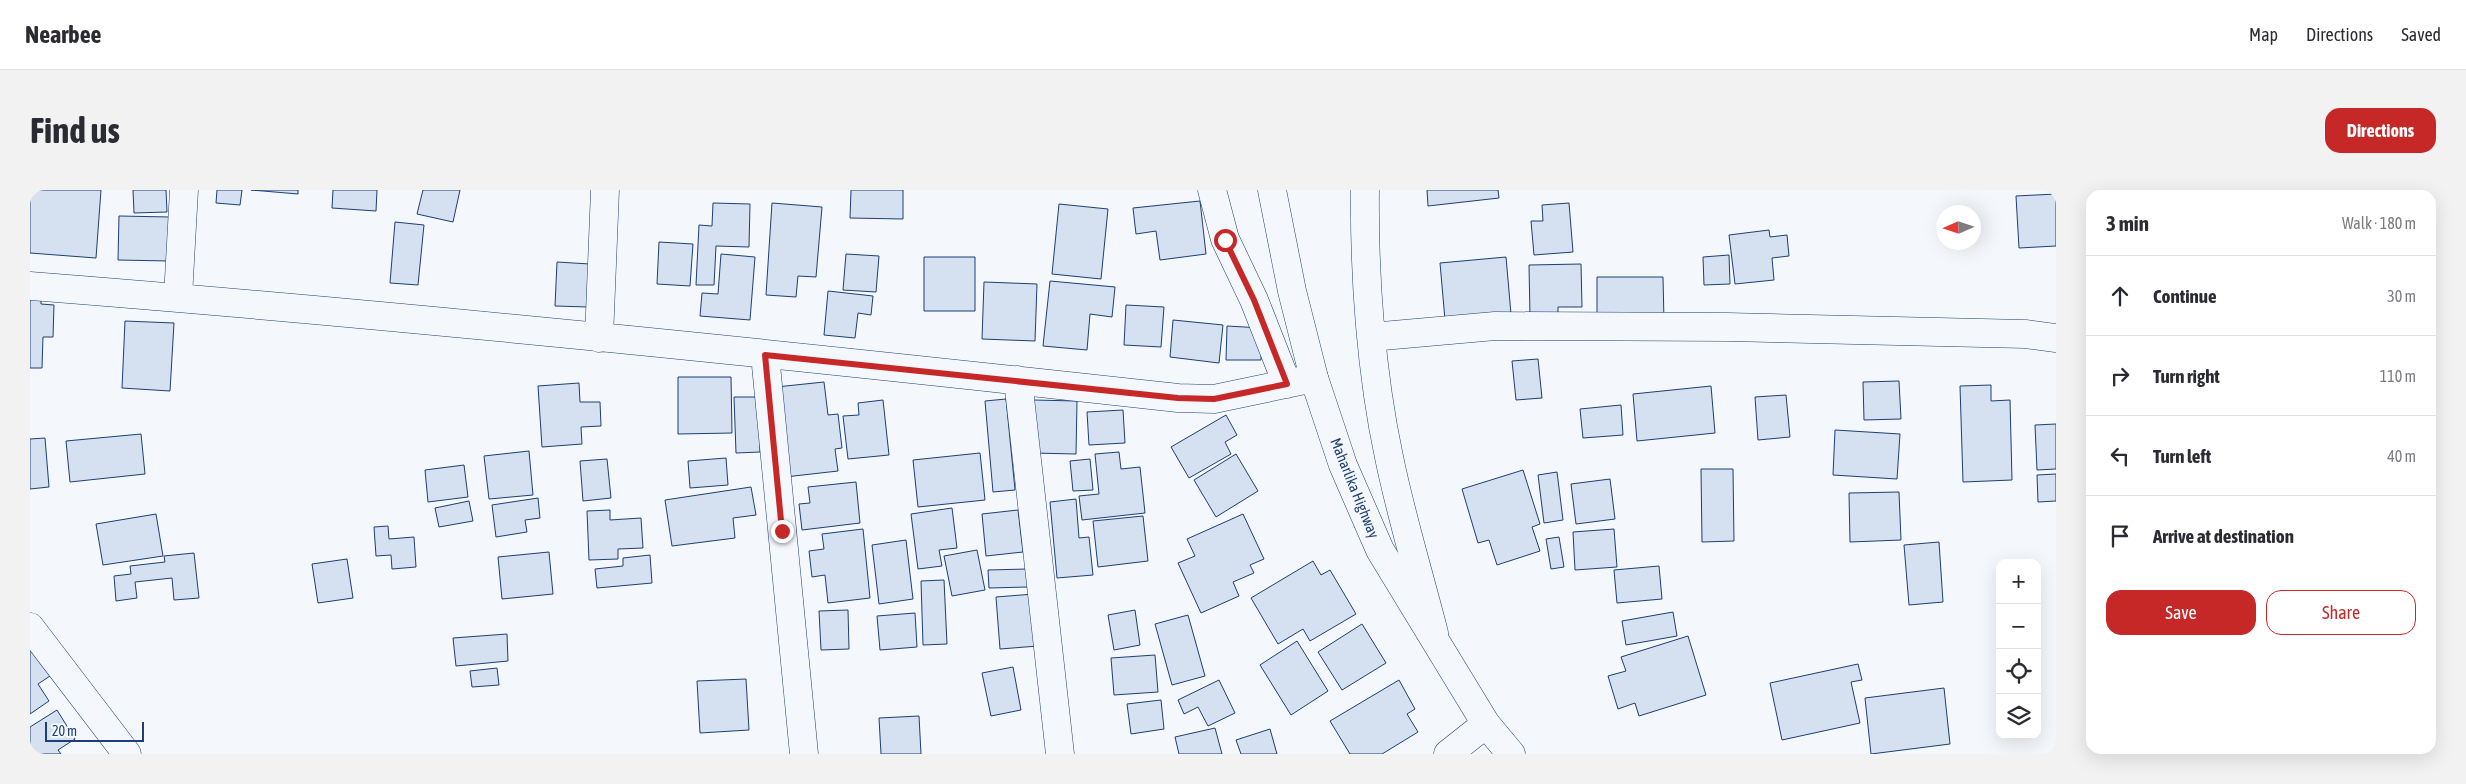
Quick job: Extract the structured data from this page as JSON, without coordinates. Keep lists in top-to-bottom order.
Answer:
{
  "streets": {
    "main road": ["Maharlika Highway"]
  },
  "scale_bar": "20 m",
  "north": "left",
  "page": {
    "header": "Nearbee",
    "nav": ["Map", "Directions", "Saved"],
    "buttons": [
      "Directions",
      ["Save", "Share"]
    ],
    "title": "Find us",
    "heading": ["3 min", "Walk · 180 m"],
    "list": [
      ["Continue", "30 m"],
      ["Turn right", "110 m"],
      ["Turn left", "40 m"],
      "Arrive at destination"
    ],
    "map_buttons": ["+", "−"],
    "scale": "20 m"
  }
}
